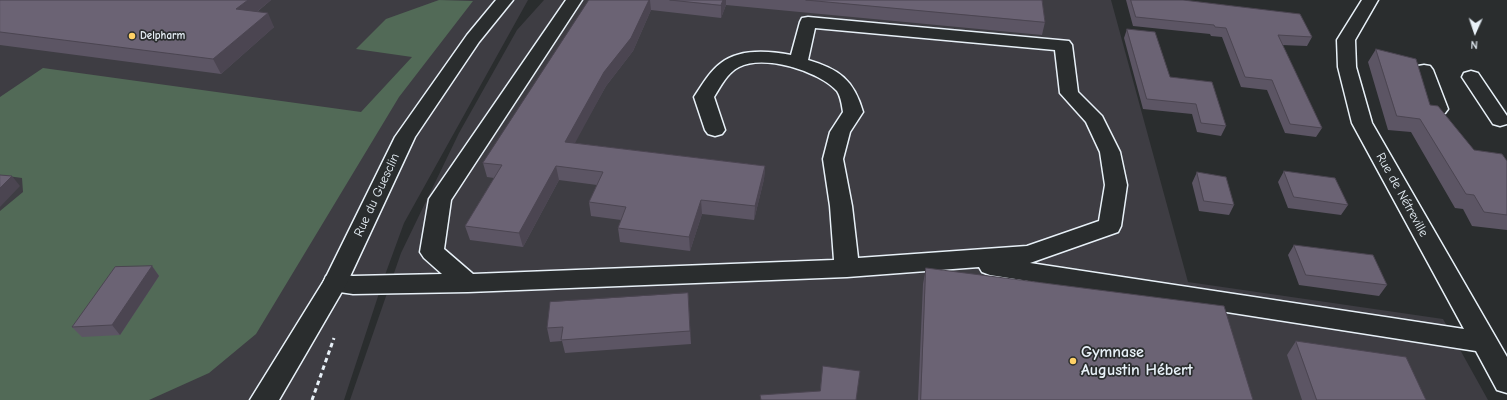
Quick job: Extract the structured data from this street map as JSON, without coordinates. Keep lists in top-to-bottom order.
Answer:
{
  "streets": {
    "street": ["Rue du Guesclin", "Rue de Nétreville"]
  },
  "places": ["Delpharm", "Gymnase Augustin Hébert"],
  "north": "bottom"
}
